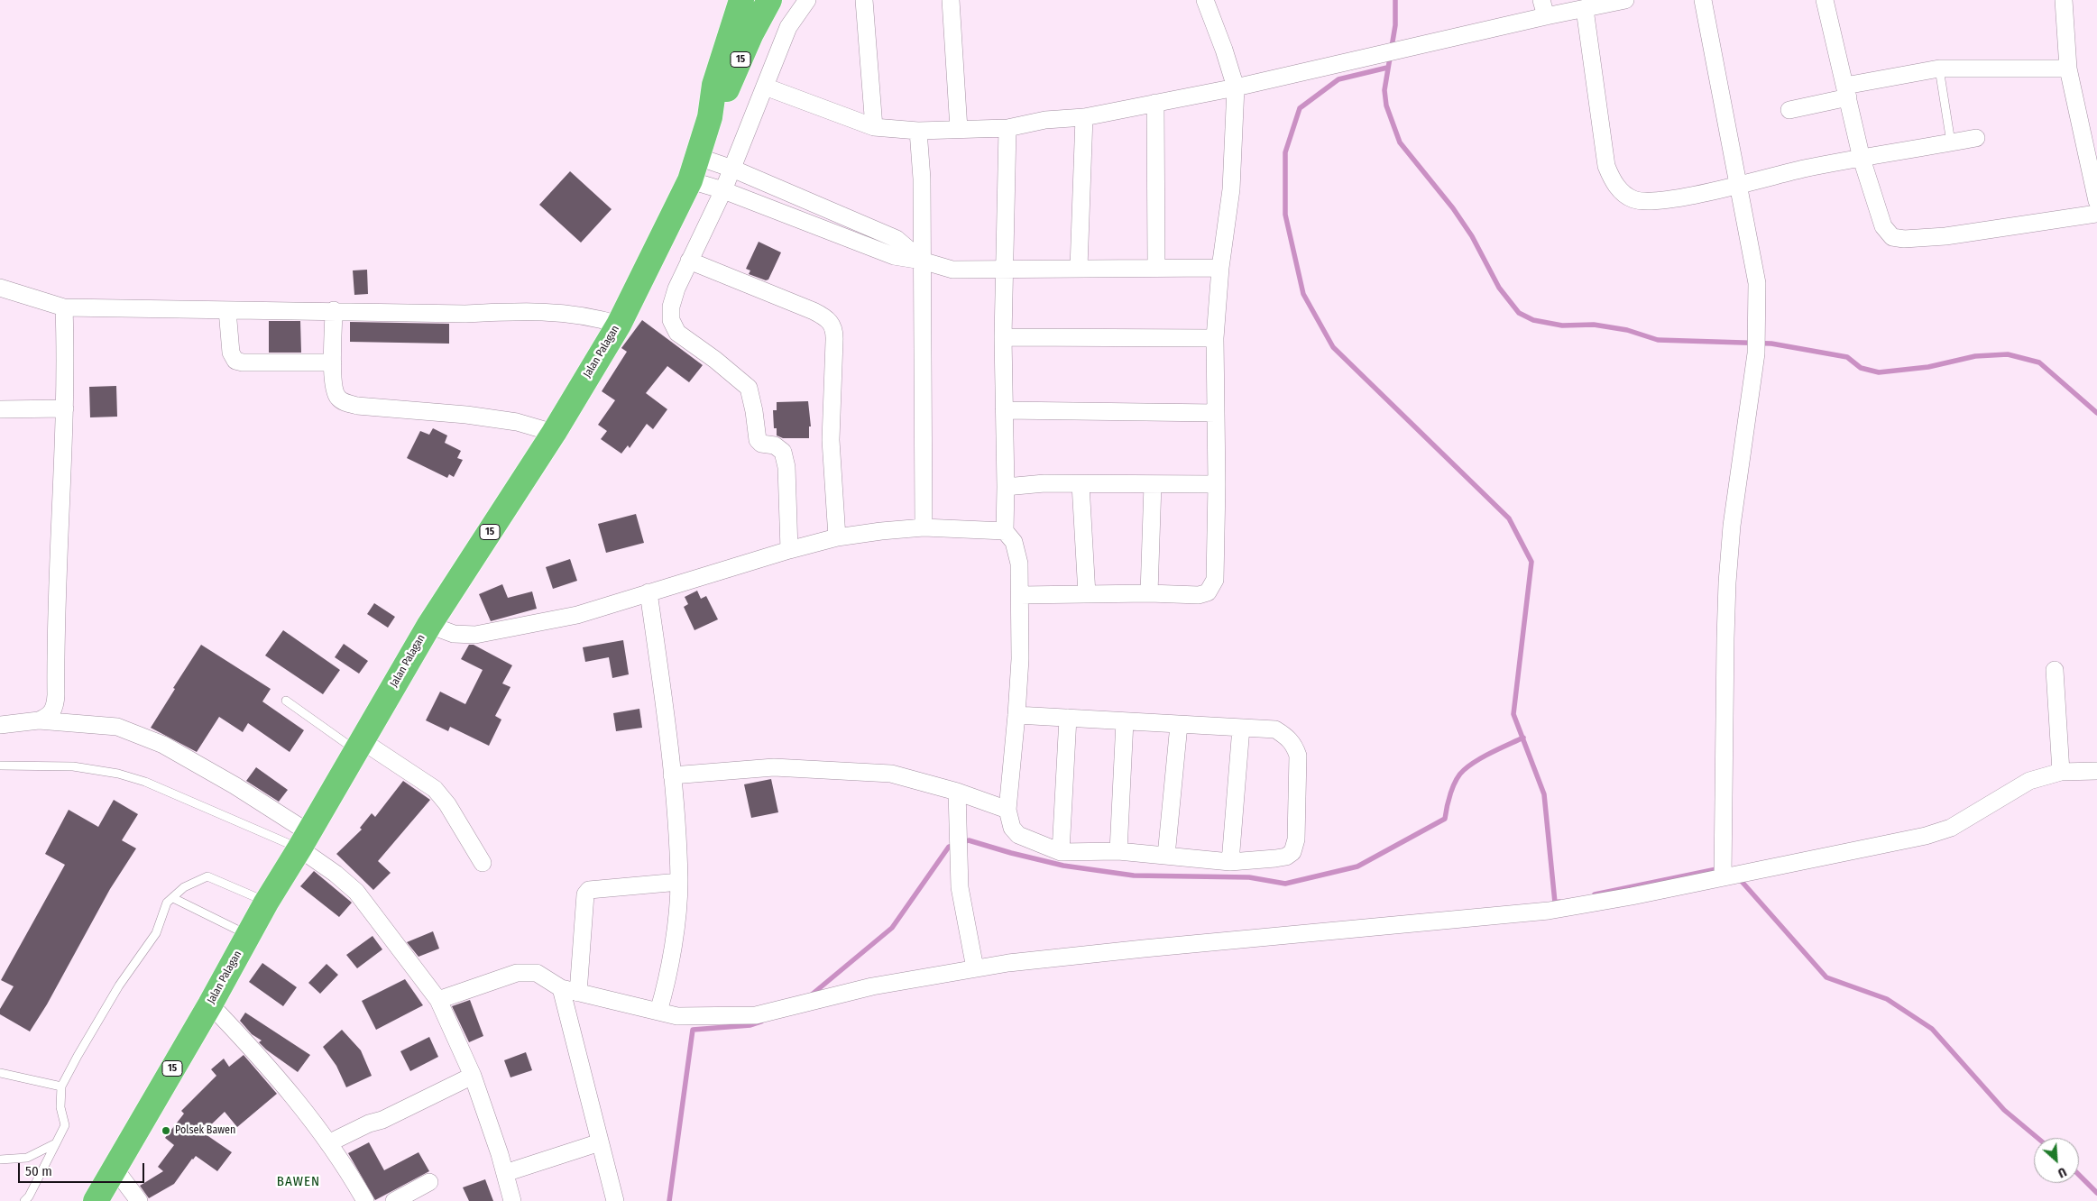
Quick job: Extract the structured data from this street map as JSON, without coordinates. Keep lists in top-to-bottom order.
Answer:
{
  "streets": {
    "highway": ["15", "Jalan Palagan"]
  },
  "districts": ["BAWEN"],
  "places": ["Polsek Bawen"],
  "scale_bar": "50 m",
  "north": "bottom right"
}
